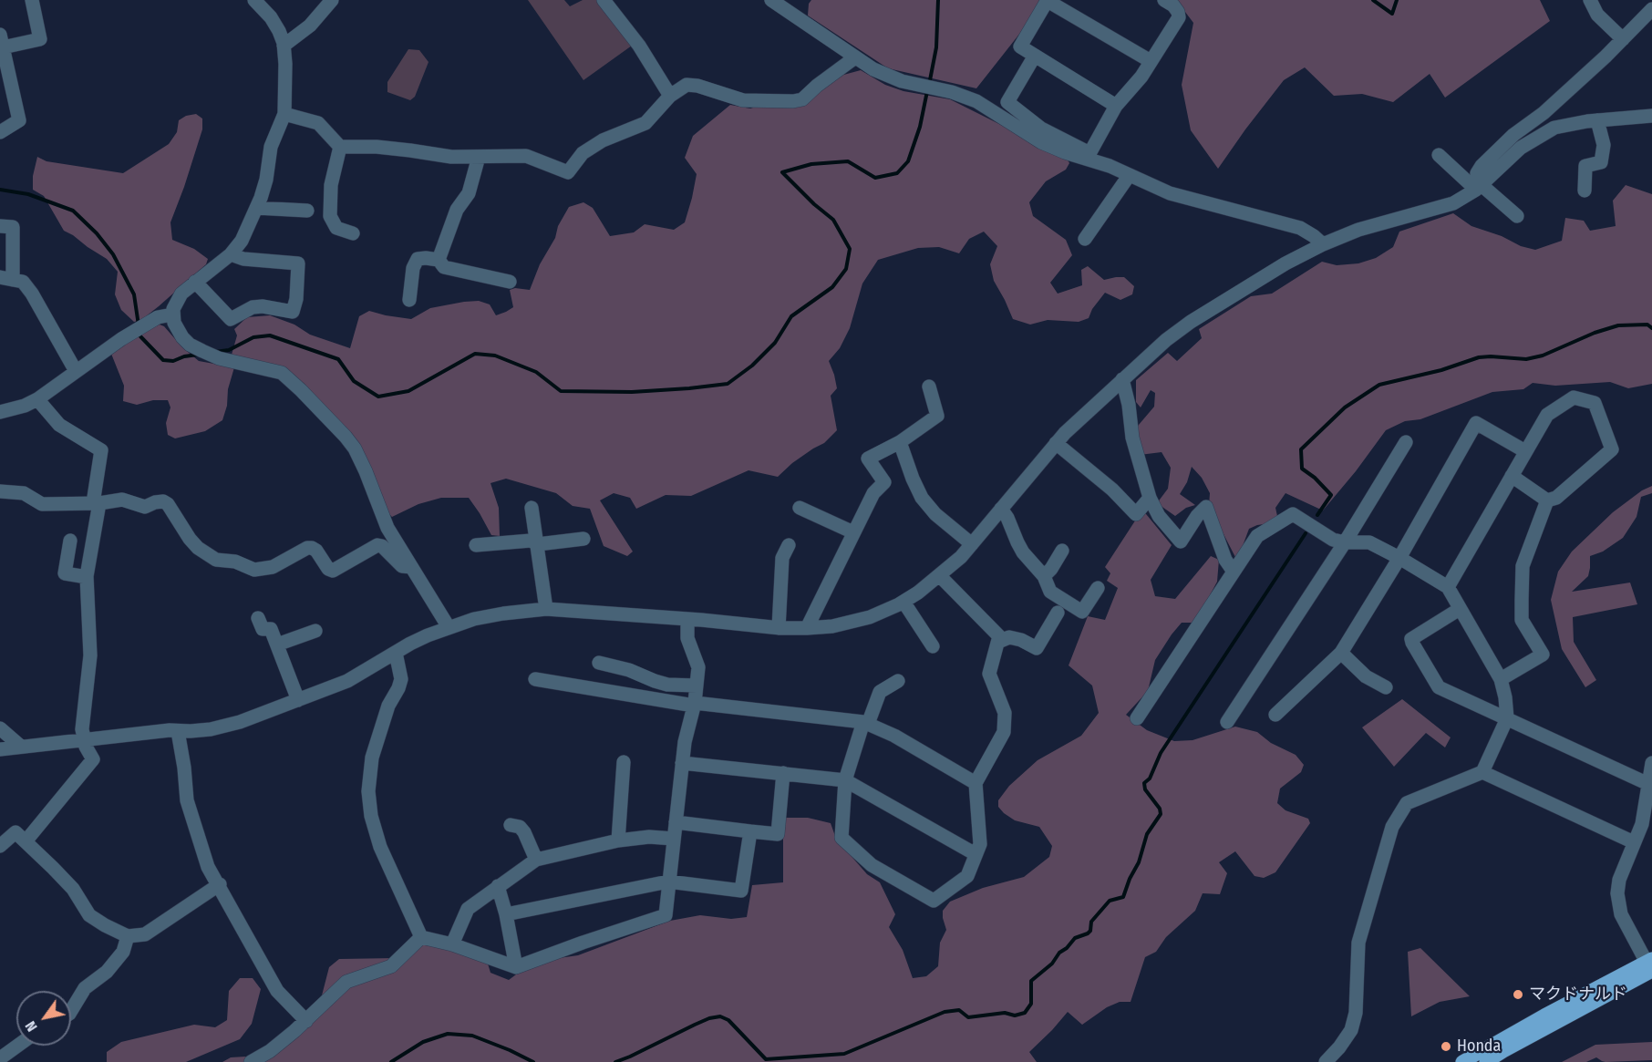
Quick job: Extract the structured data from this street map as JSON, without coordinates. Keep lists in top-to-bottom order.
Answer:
{
  "places": ["マクドナルド", "Honda"],
  "north": "bottom left"
}
